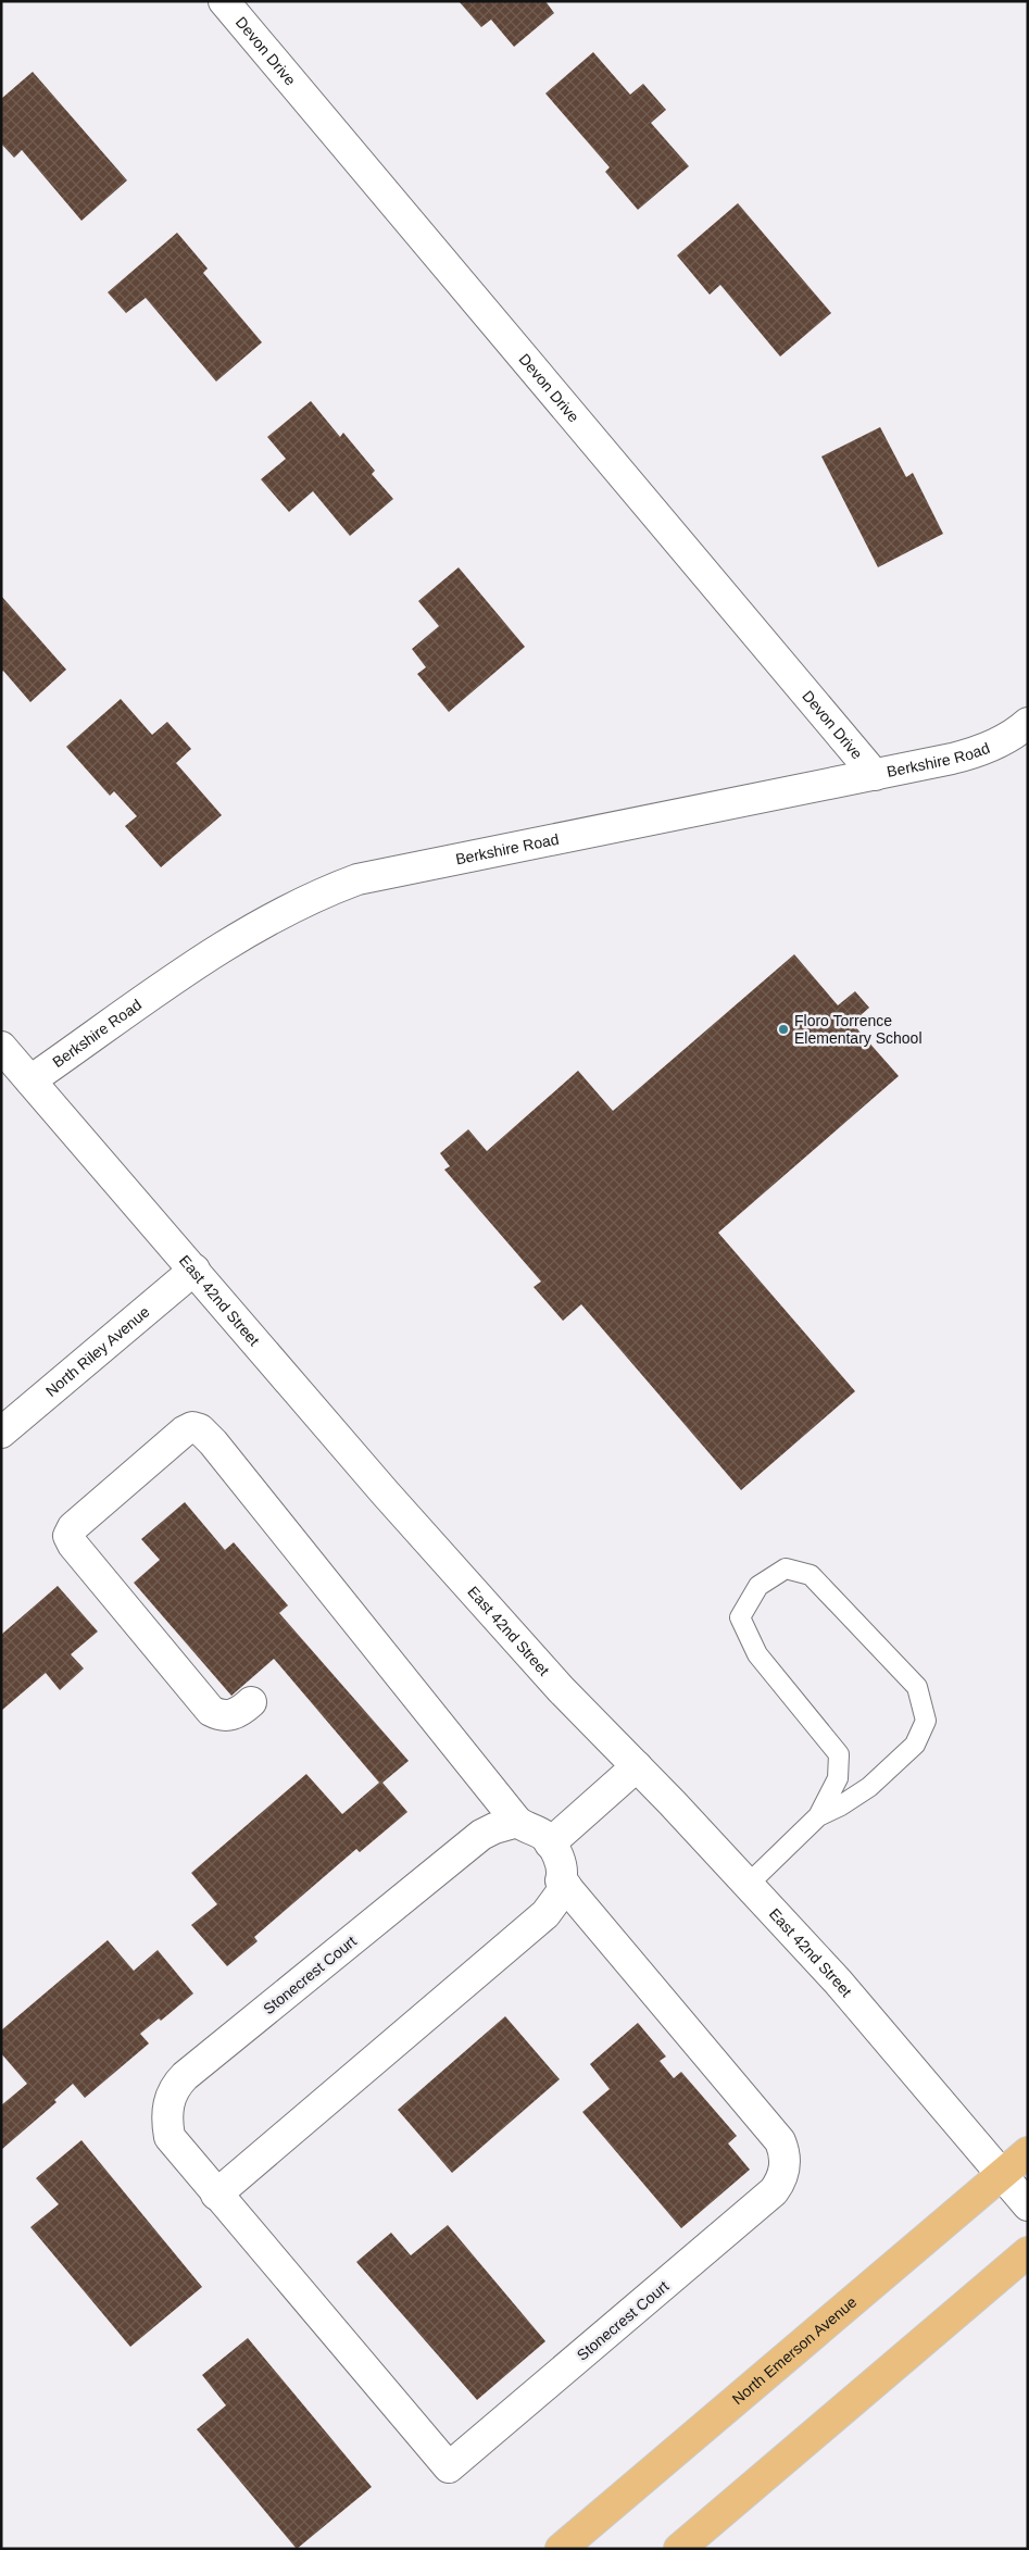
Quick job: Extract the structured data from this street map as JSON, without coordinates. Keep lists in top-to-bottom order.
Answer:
{
  "streets": {
    "main road": ["North Emerson Avenue"],
    "street": [
      "Devon Drive",
      "Berkshire Road",
      "East 42nd Street",
      "North Riley Avenue",
      "Stonecrest Court"
    ]
  },
  "crossings": [
    ["Devon Drive", "Berkshire Road"],
    ["Berkshire Road", "East 42nd Street"],
    ["East 42nd Street", "North Riley Avenue"],
    ["East 42nd Street", "North Emerson Avenue"]
  ],
  "places": ["Floro Torrence Elementary School"]
}
